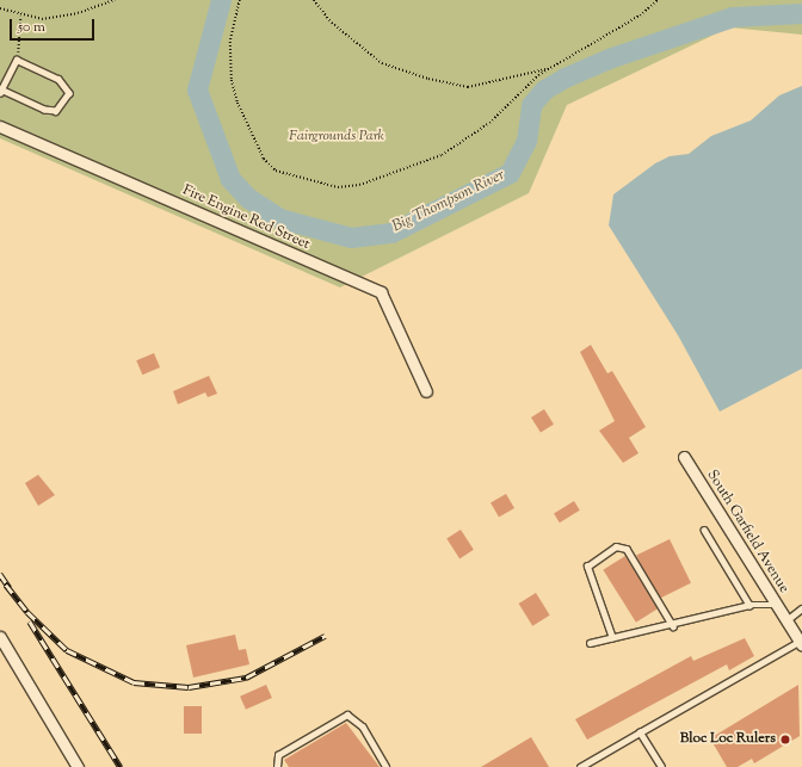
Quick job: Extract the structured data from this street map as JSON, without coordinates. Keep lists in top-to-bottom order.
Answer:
{
  "streets": {
    "street": ["Fire Engine Red Street", "South Garfield Avenue"]
  },
  "water": ["Big Thompson River"],
  "parks": ["Fairgrounds Park"],
  "places": ["Bloc Loc Rulers"],
  "scale_bar": "50 m"
}
